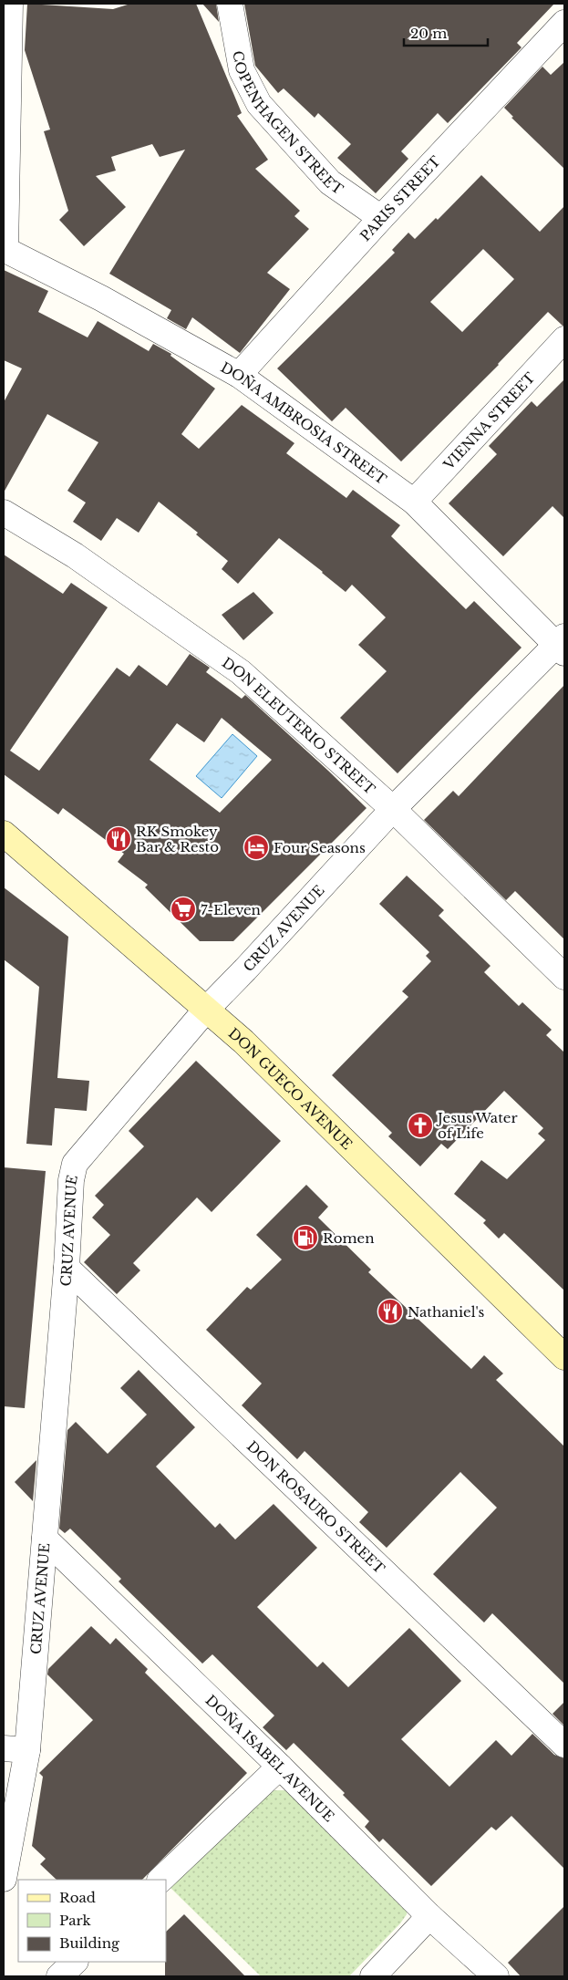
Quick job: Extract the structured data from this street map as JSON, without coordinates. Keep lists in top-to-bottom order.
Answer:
{
  "streets": {
    "main road": ["DON GUECO AVENUE"],
    "street": [
      "COPENHAGEN STREET",
      "PARIS STREET",
      "VIENNA STREET",
      "DOÑA AMBROSIA STREET",
      "DON ELEUTERIO STREET",
      "CRUZ AVENUE",
      "DON ROSAURO STREET",
      "DOÑA ISABEL AVENUE"
    ]
  },
  "crossings": [
    ["COPENHAGEN STREET", "PARIS STREET"],
    ["PARIS STREET", "DOÑA AMBROSIA STREET"],
    ["VIENNA STREET", "DOÑA AMBROSIA STREET"],
    ["DOÑA AMBROSIA STREET", "CRUZ AVENUE"],
    ["DON ELEUTERIO STREET", "CRUZ AVENUE"],
    ["CRUZ AVENUE", "DON GUECO AVENUE"],
    ["CRUZ AVENUE", "DON ROSAURO STREET"],
    ["CRUZ AVENUE", "DOÑA ISABEL AVENUE"]
  ],
  "places": {
    "restaurant": ["RK Smokey Bar & Resto", "Nathaniel's"],
    "hotel": ["Four Seasons"],
    "supermarket": ["7-Eleven"],
    "church": ["Jesus Water of Life"],
    "fuel station": ["Romen"]
  },
  "legend": ["Road", "Park", "Building"],
  "scale_bar": "20 m"
}
